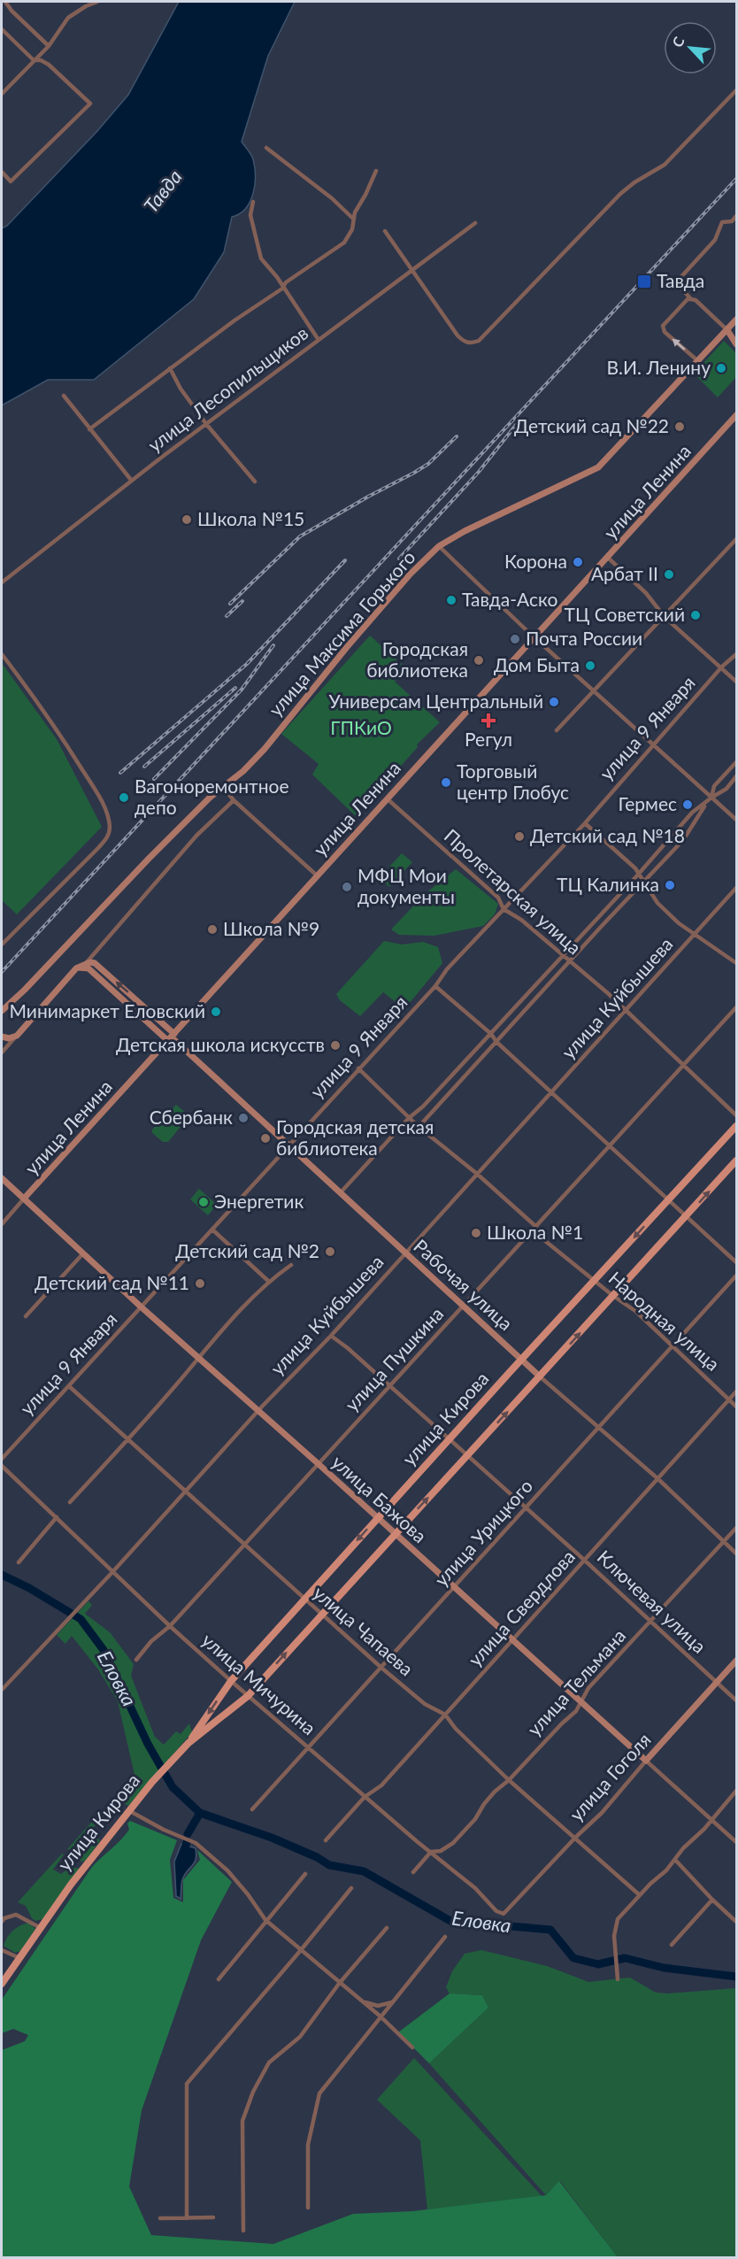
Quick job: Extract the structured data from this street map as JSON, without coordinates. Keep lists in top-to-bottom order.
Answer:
{
  "streets": {
    "main road": ["улица Кирова"],
    "street": [
      "улица Лесопильщиков",
      "улица Ленина",
      "улица Максима Горького",
      "улица 9 Января",
      "Пролетарская улица",
      "улица Куйбышева",
      "Рабочая улица",
      "Народная улица",
      "улица Пушкина",
      "улица Бажова",
      "улица Урицкого",
      "Ключевая улица",
      "улица Свердлова",
      "улица Чапаева",
      "улица Тельмана",
      "улица Мичурина",
      "улица Гоголя"
    ]
  },
  "crossings": [
    ["улица Ленина", "Пролетарская улица"],
    ["улица Ленина", "Рабочая улица"],
    ["улица Ленина", "улица Бажова"],
    ["улица 9 Января", "Пролетарская улица"],
    ["улица 9 Января", "Рабочая улица"],
    ["улица 9 Января", "Народная улица"],
    ["улица 9 Января", "улица Бажова"],
    ["улица 9 Января", "улица Чапаева"],
    ["Пролетарская улица", "улица Куйбышева"],
    ["Пролетарская улица", "улица Пушкина"],
    ["улица Куйбышева", "Рабочая улица"],
    ["улица Куйбышева", "Народная улица"],
    ["улица Куйбышева", "улица Бажова"],
    ["улица Куйбышева", "Ключевая улица"],
    ["улица Куйбышева", "улица Чапаева"],
    ["улица Куйбышева", "улица Мичурина"],
    ["Рабочая улица", "улица Пушкина"],
    ["Рабочая улица", "улица Кирова"],
    ["Рабочая улица", "улица Урицкого"],
    ["Рабочая улица", "улица Свердлова"],
    ["Рабочая улица", "улица Тельмана"],
    ["Народная улица", "улица Пушкина"],
    ["Народная улица", "улица Кирова"],
    ["Народная улица", "улица Урицкого"],
    ["Народная улица", "улица Свердлова"],
    ["улица Пушкина", "улица Бажова"],
    ["улица Пушкина", "Ключевая улица"],
    ["улица Пушкина", "улица Чапаева"],
    ["улица Пушкина", "улица Мичурина"],
    ["улица Кирова", "улица Бажова"],
    ["улица Кирова", "Ключевая улица"],
    ["улица Кирова", "улица Чапаева"],
    ["улица Кирова", "улица Мичурина"],
    ["улица Бажова", "улица Урицкого"],
    ["улица Бажова", "улица Свердлова"],
    ["улица Бажова", "улица Тельмана"],
    ["улица Бажова", "улица Гоголя"],
    ["улица Урицкого", "Ключевая улица"],
    ["улица Урицкого", "улица Чапаева"],
    ["улица Урицкого", "улица Мичурина"],
    ["Ключевая улица", "улица Свердлова"],
    ["Ключевая улица", "улица Тельмана"],
    ["Ключевая улица", "улица Гоголя"],
    ["улица Свердлова", "улица Чапаева"],
    ["улица Свердлова", "улица Мичурина"],
    ["улица Чапаева", "улица Тельмана"],
    ["улица Чапаева", "улица Гоголя"],
    ["улица Тельмана", "улица Мичурина"],
    ["улица Мичурина", "улица Гоголя"]
  ],
  "water": ["Тавда", "Еловка"],
  "parks": ["ГПКиО"],
  "places": {
    "transit": ["Тавда"],
    "other": [
      "В.И. Ленину",
      "Детский сад №22",
      "Школа №15",
      "Корона",
      "Арбат II",
      "Тавда-Аско",
      "ТЦ Советский",
      "Почта России",
      "Городская библиотека",
      "Дом Быта",
      "Универсам Центральный",
      "Торговый центр Глобус",
      "Вагоноремонтное депо",
      "Гермес",
      "Детский сад №18",
      "ТЦ Калинка",
      "МФЦ Мои документы",
      "Школа №9",
      "Минимаркет Еловский",
      "Детская школа искусств",
      "Сбербанк",
      "Городская детская библиотека",
      "Энергетик",
      "Школа №1",
      "Детский сад №2",
      "Детский сад №11"
    ],
    "health": ["Регул"]
  },
  "north": "top left"
}
